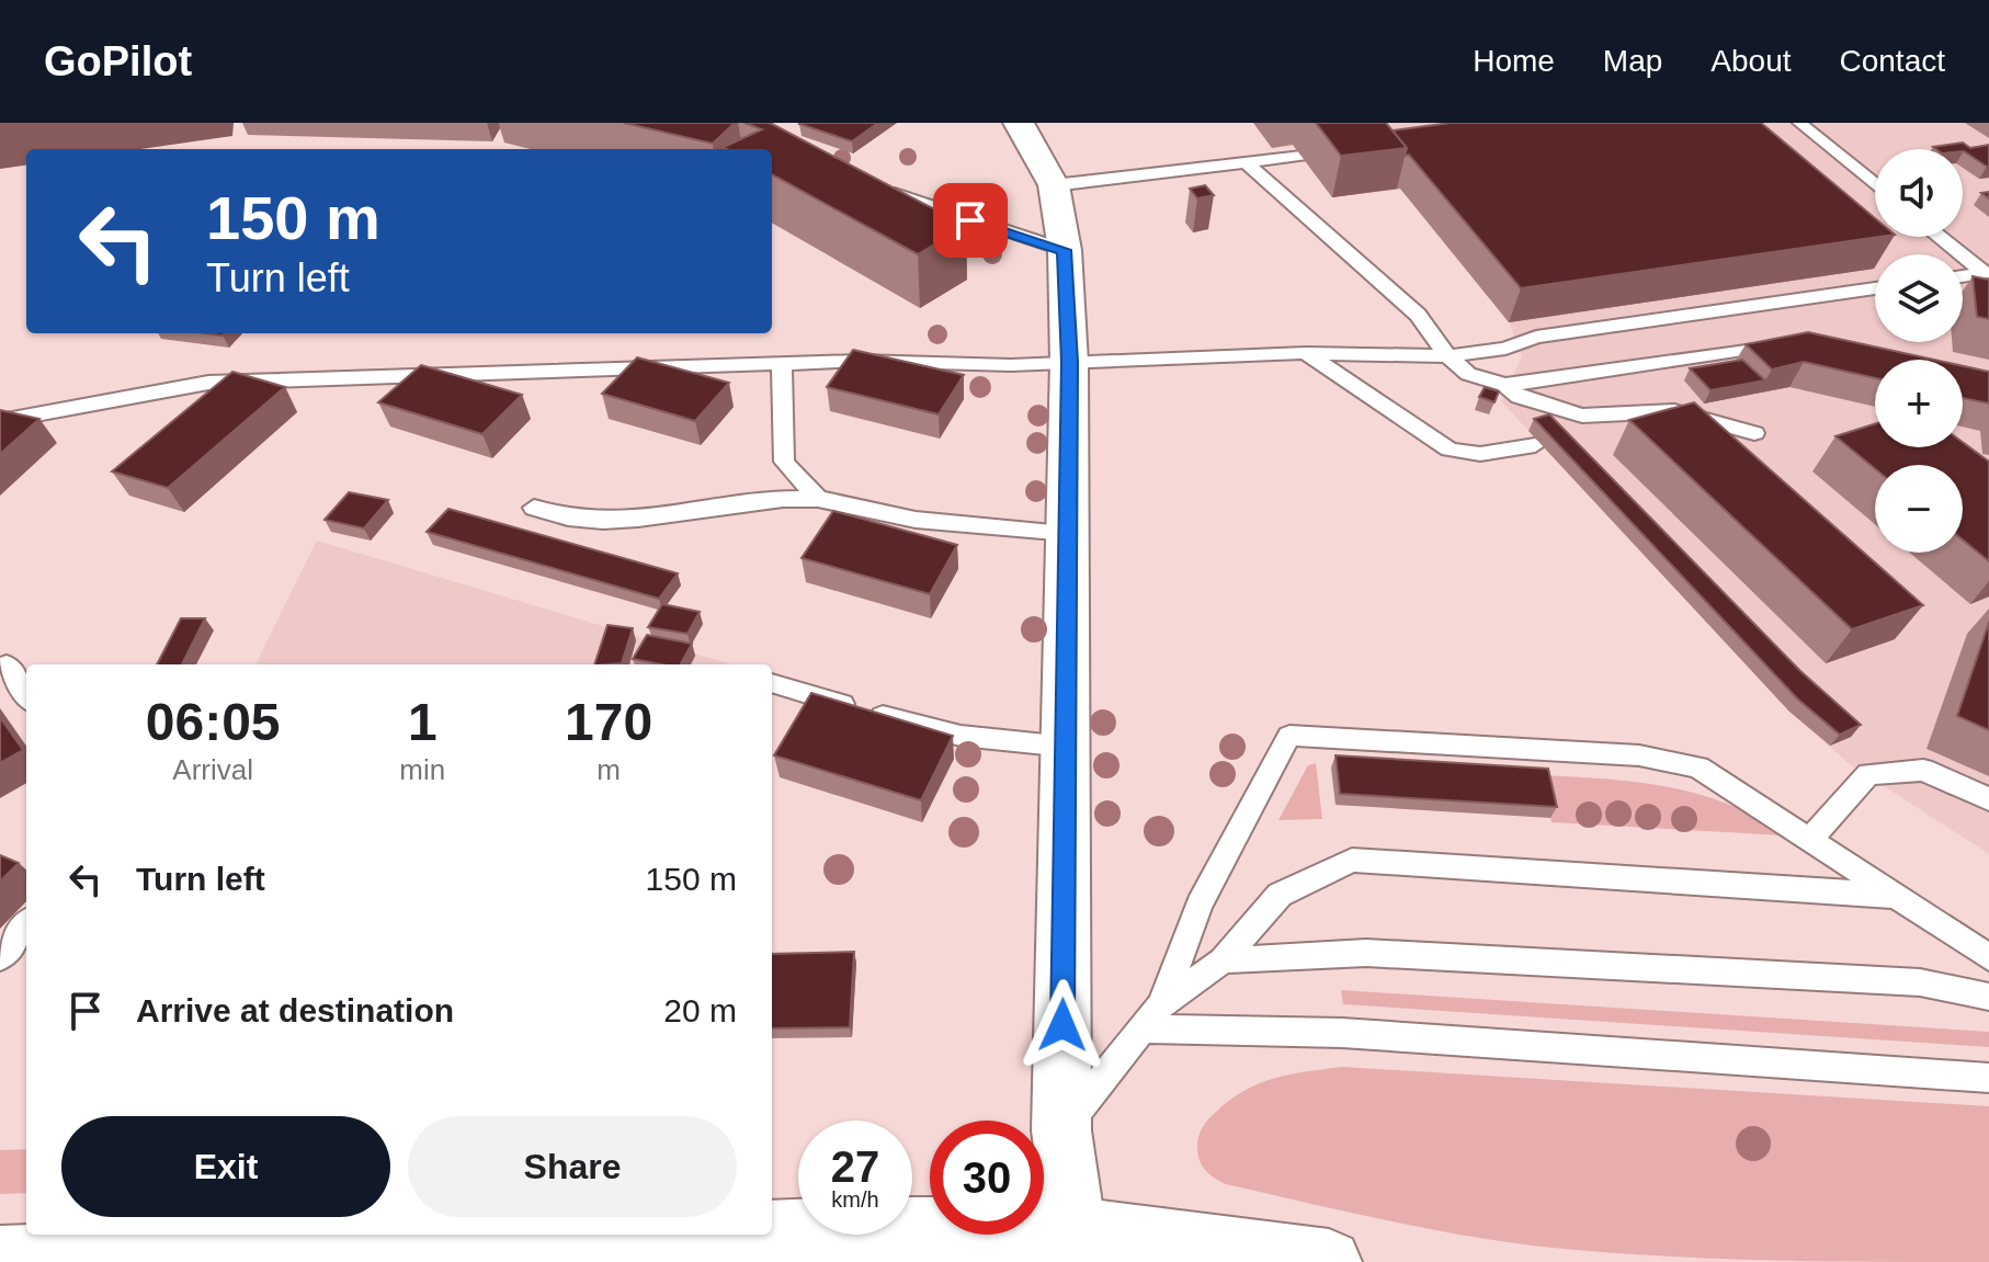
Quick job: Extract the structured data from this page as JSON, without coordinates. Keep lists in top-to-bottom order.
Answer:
{
  "page": {
    "header": "GoPilot",
    "nav": [
      "Home",
      "Map",
      "About",
      "Contact"
    ],
    "map_buttons": ["+", "−"],
    "turn": ["150 m", "Turn left"],
    "eta": [
      "06:05",
      "Arrival",
      "1",
      "min",
      "170",
      "m"
    ],
    "list": [
      {
        "name": "Turn left",
        "value": "150 m"
      },
      {
        "name": "Arrive at destination",
        "value": "20 m"
      }
    ],
    "buttons": ["Exit", "Share"],
    "speed": "27 km/h",
    "limit": "30"
  }
}
